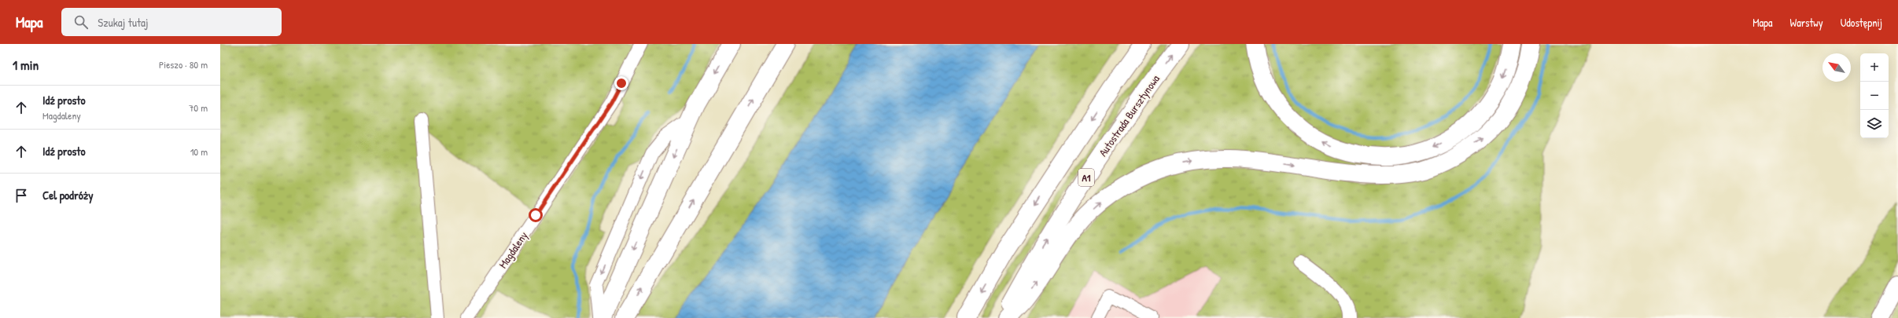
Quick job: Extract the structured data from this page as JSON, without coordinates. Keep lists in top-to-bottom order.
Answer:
{
  "streets": {
    "highway": ["Autostrada Bursztynowa", "A1"],
    "street": ["Magdaleny"]
  },
  "north": "top left",
  "page": {
    "header": "Mapa",
    "search": "Szukaj tutaj",
    "nav": ["Mapa", "Warstwy", "Udostępnij"],
    "heading": ["1 min", "Pieszo · 80 m"],
    "map_buttons": ["+", "−"],
    "list": [
      ["Idź prosto", "Magdaleny", "70 m"],
      ["Idź prosto", "10 m"],
      "Cel podróży"
    ]
  }
}
